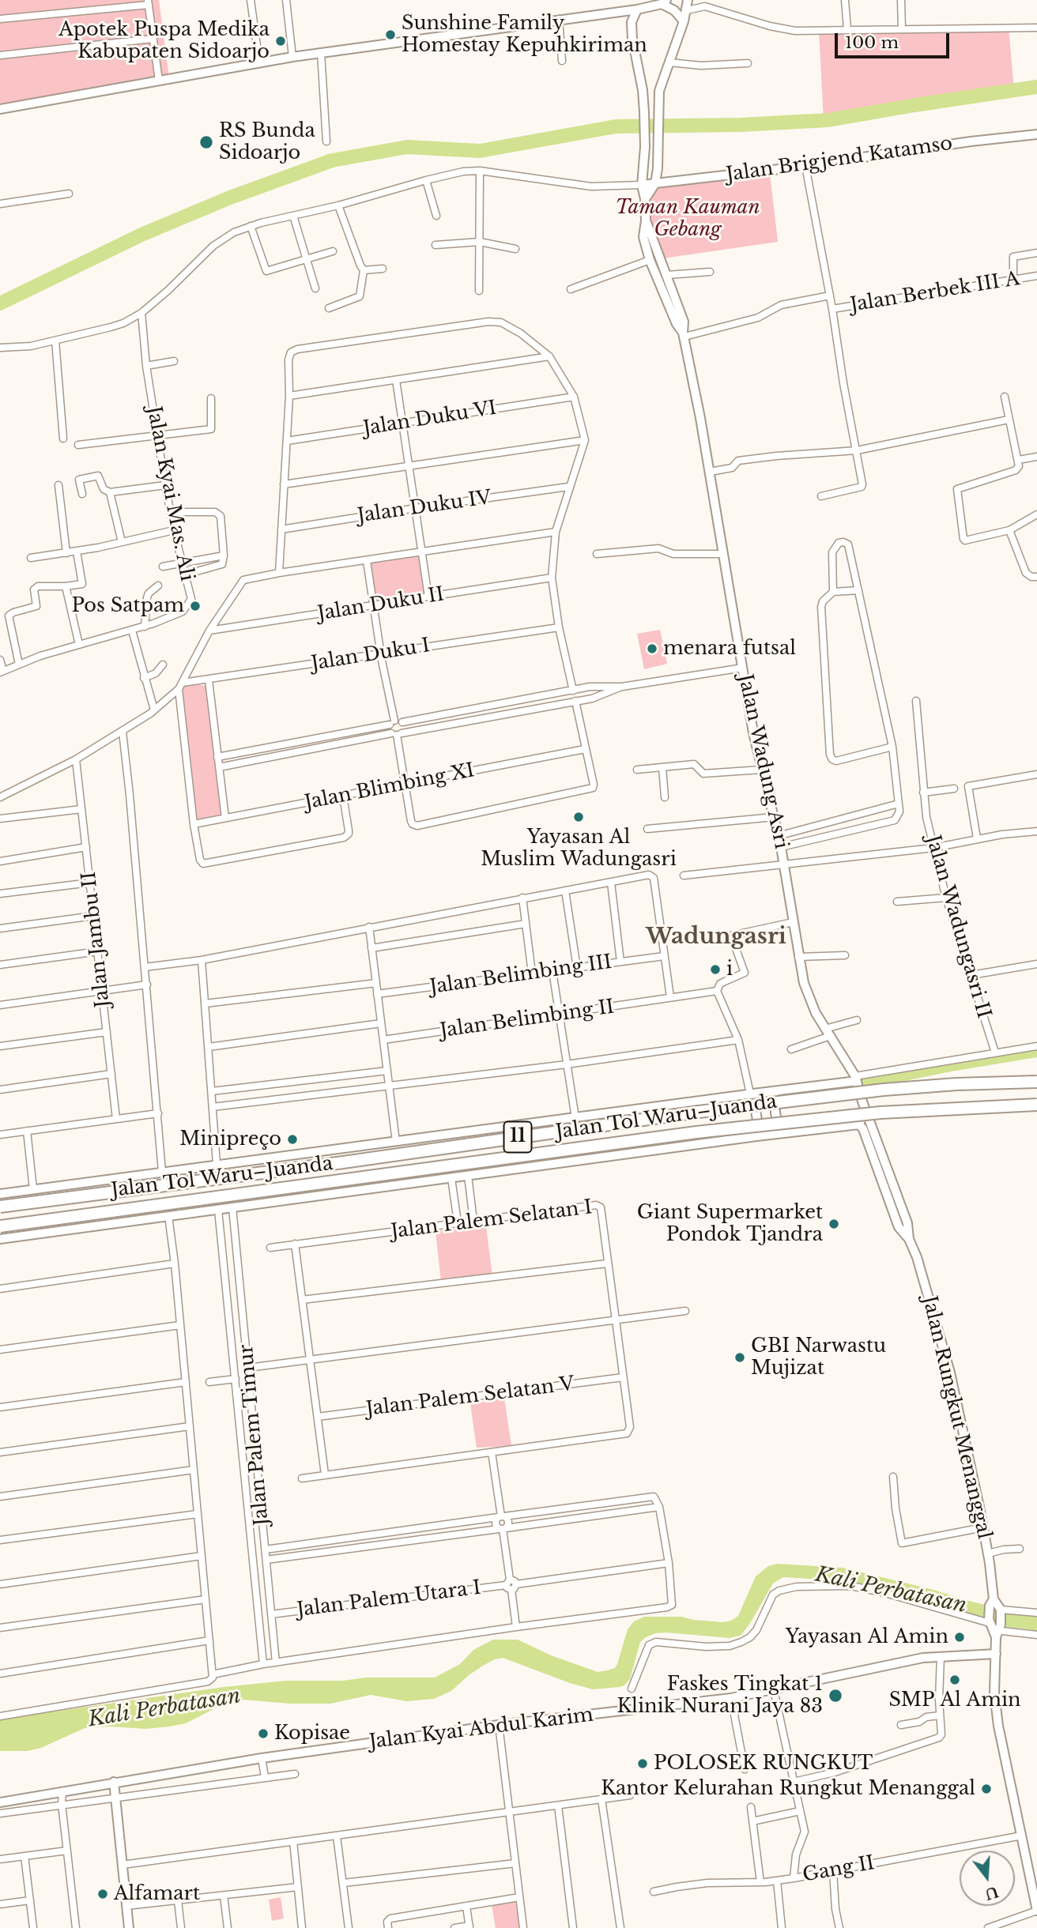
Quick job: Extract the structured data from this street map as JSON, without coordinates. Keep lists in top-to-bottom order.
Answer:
{
  "streets": {
    "highway": ["Jalan Tol Waru–Juanda", "11"],
    "main road": [
      "Jalan Brigjend Katamso",
      "Jalan Wadung Asri",
      "Jalan Rungkut Menanggal",
      "Jalan Kyai Abdul Karim"
    ],
    "street": [
      "Jalan Berbek III A",
      "Jalan Duku VI",
      "Jalan Kyai Mas. Ali",
      "Jalan Duku IV",
      "Jalan Duku II",
      "Jalan Duku I",
      "Jalan Blimbing XI",
      "Jalan Wadungasri II",
      "Jalan Jambu II",
      "Jalan Belimbing III",
      "Jalan Belimbing II",
      "Jalan Palem Selatan I",
      "Jalan Palem Selatan V",
      "Jalan Palem Timur",
      "Jalan Palem Utara I",
      "Gang II"
    ]
  },
  "crossings": [
    ["Jalan Brigjend Katamso", "Jalan Wadung Asri"],
    ["Jalan Wadung Asri", "Jalan Rungkut Menanggal"],
    ["Jalan Palem Selatan I", "Jalan Palem Selatan V"],
    ["Jalan Palem Timur", "Jalan Palem Utara I"]
  ],
  "districts": ["Wadungasri"],
  "water": ["Kali Perbatasan"],
  "parks": ["Taman Kauman Gebang"],
  "places": [
    "Sunshine Family Homestay Kepuhkiriman",
    "Apotek Puspa Medika Kabupaten Sidoarjo",
    "RS Bunda Sidoarjo",
    "Pos Satpam",
    "menara futsal",
    "Yayasan Al Muslim Wadungasri",
    "i",
    "Minipreço",
    "Giant Supermarket Pondok Tjandra",
    "GBI Narwastu Mujizat",
    "Yayasan Al Amin",
    "SMP Al Amin",
    "Faskes Tingkat 1 Klinik Nurani Jaya 83",
    "Kopisae",
    "POLOSEK RUNGKUT",
    "Kantor Kelurahan Rungkut Menanggal",
    "Alfamart"
  ],
  "scale_bar": "100 m",
  "north": "bottom"
}
